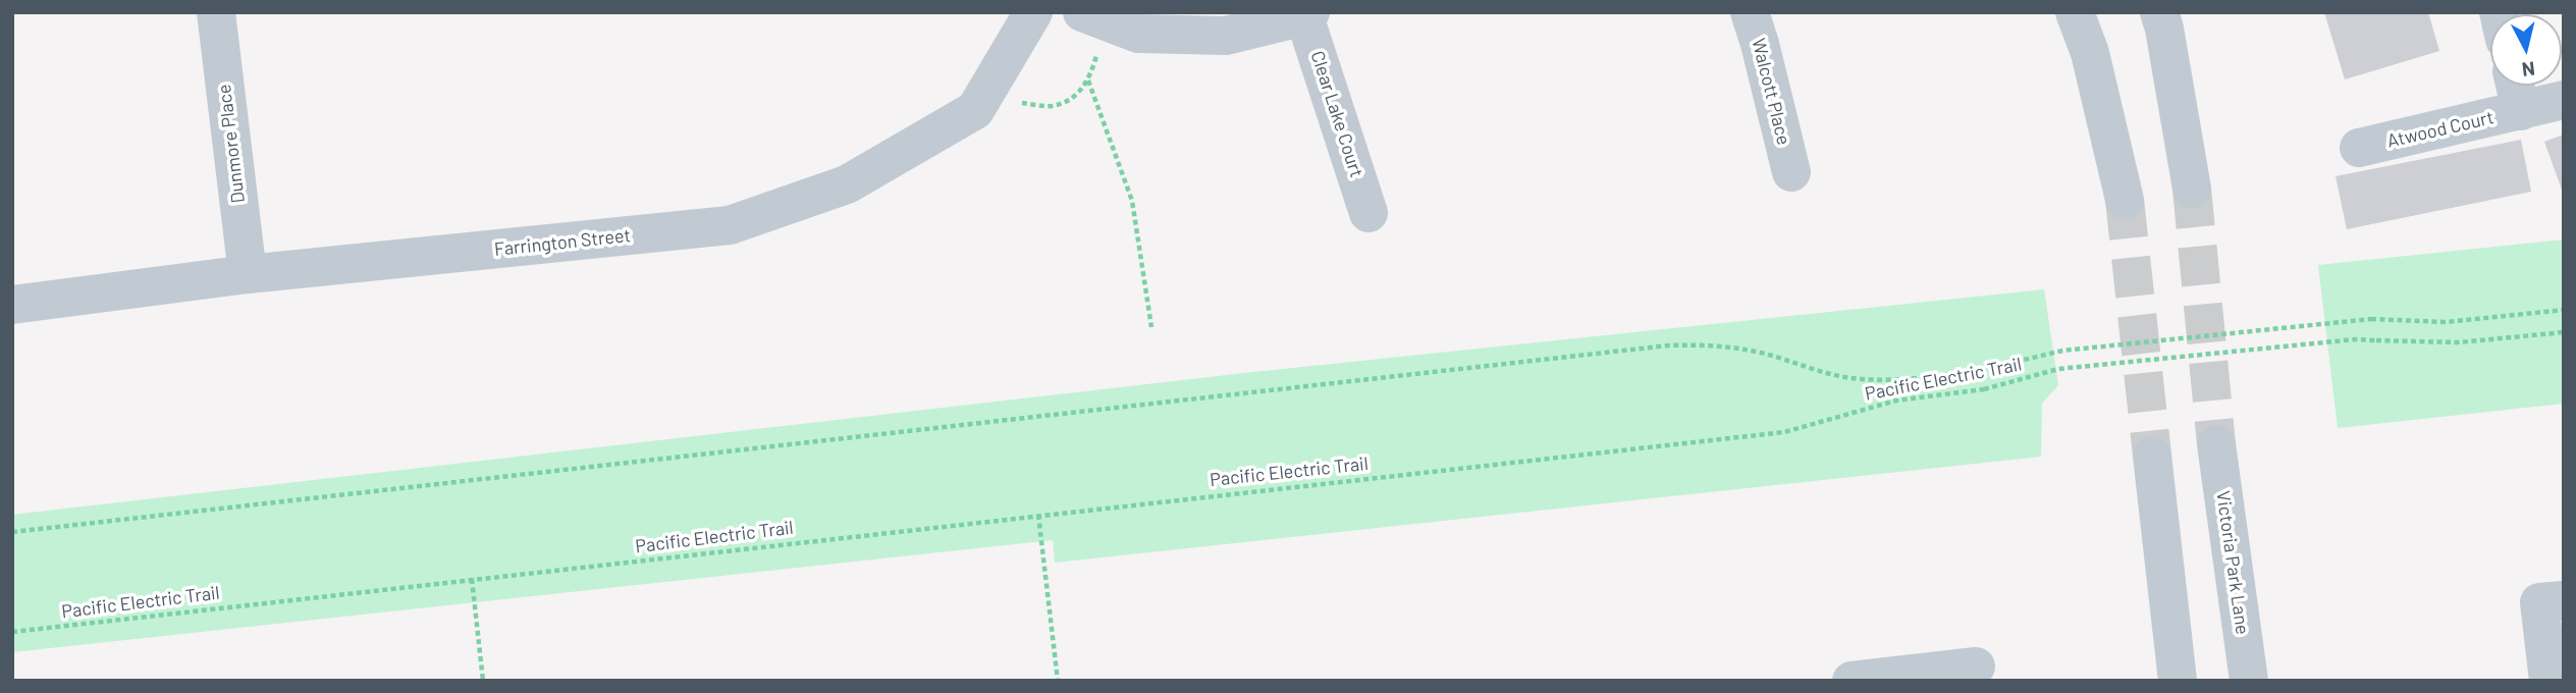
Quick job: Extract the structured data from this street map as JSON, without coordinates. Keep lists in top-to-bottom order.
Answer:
{
  "streets": {
    "street": [
      "Walcott Place",
      "Clear Lake Court",
      "Atwood Court",
      "Dunmore Place",
      "Farrington Street",
      "Victoria Park Lane"
    ],
    "path": ["Pacific Electric Trail"]
  },
  "crossings": [
    ["Dunmore Place", "Farrington Street"]
  ],
  "north": "bottom"
}
